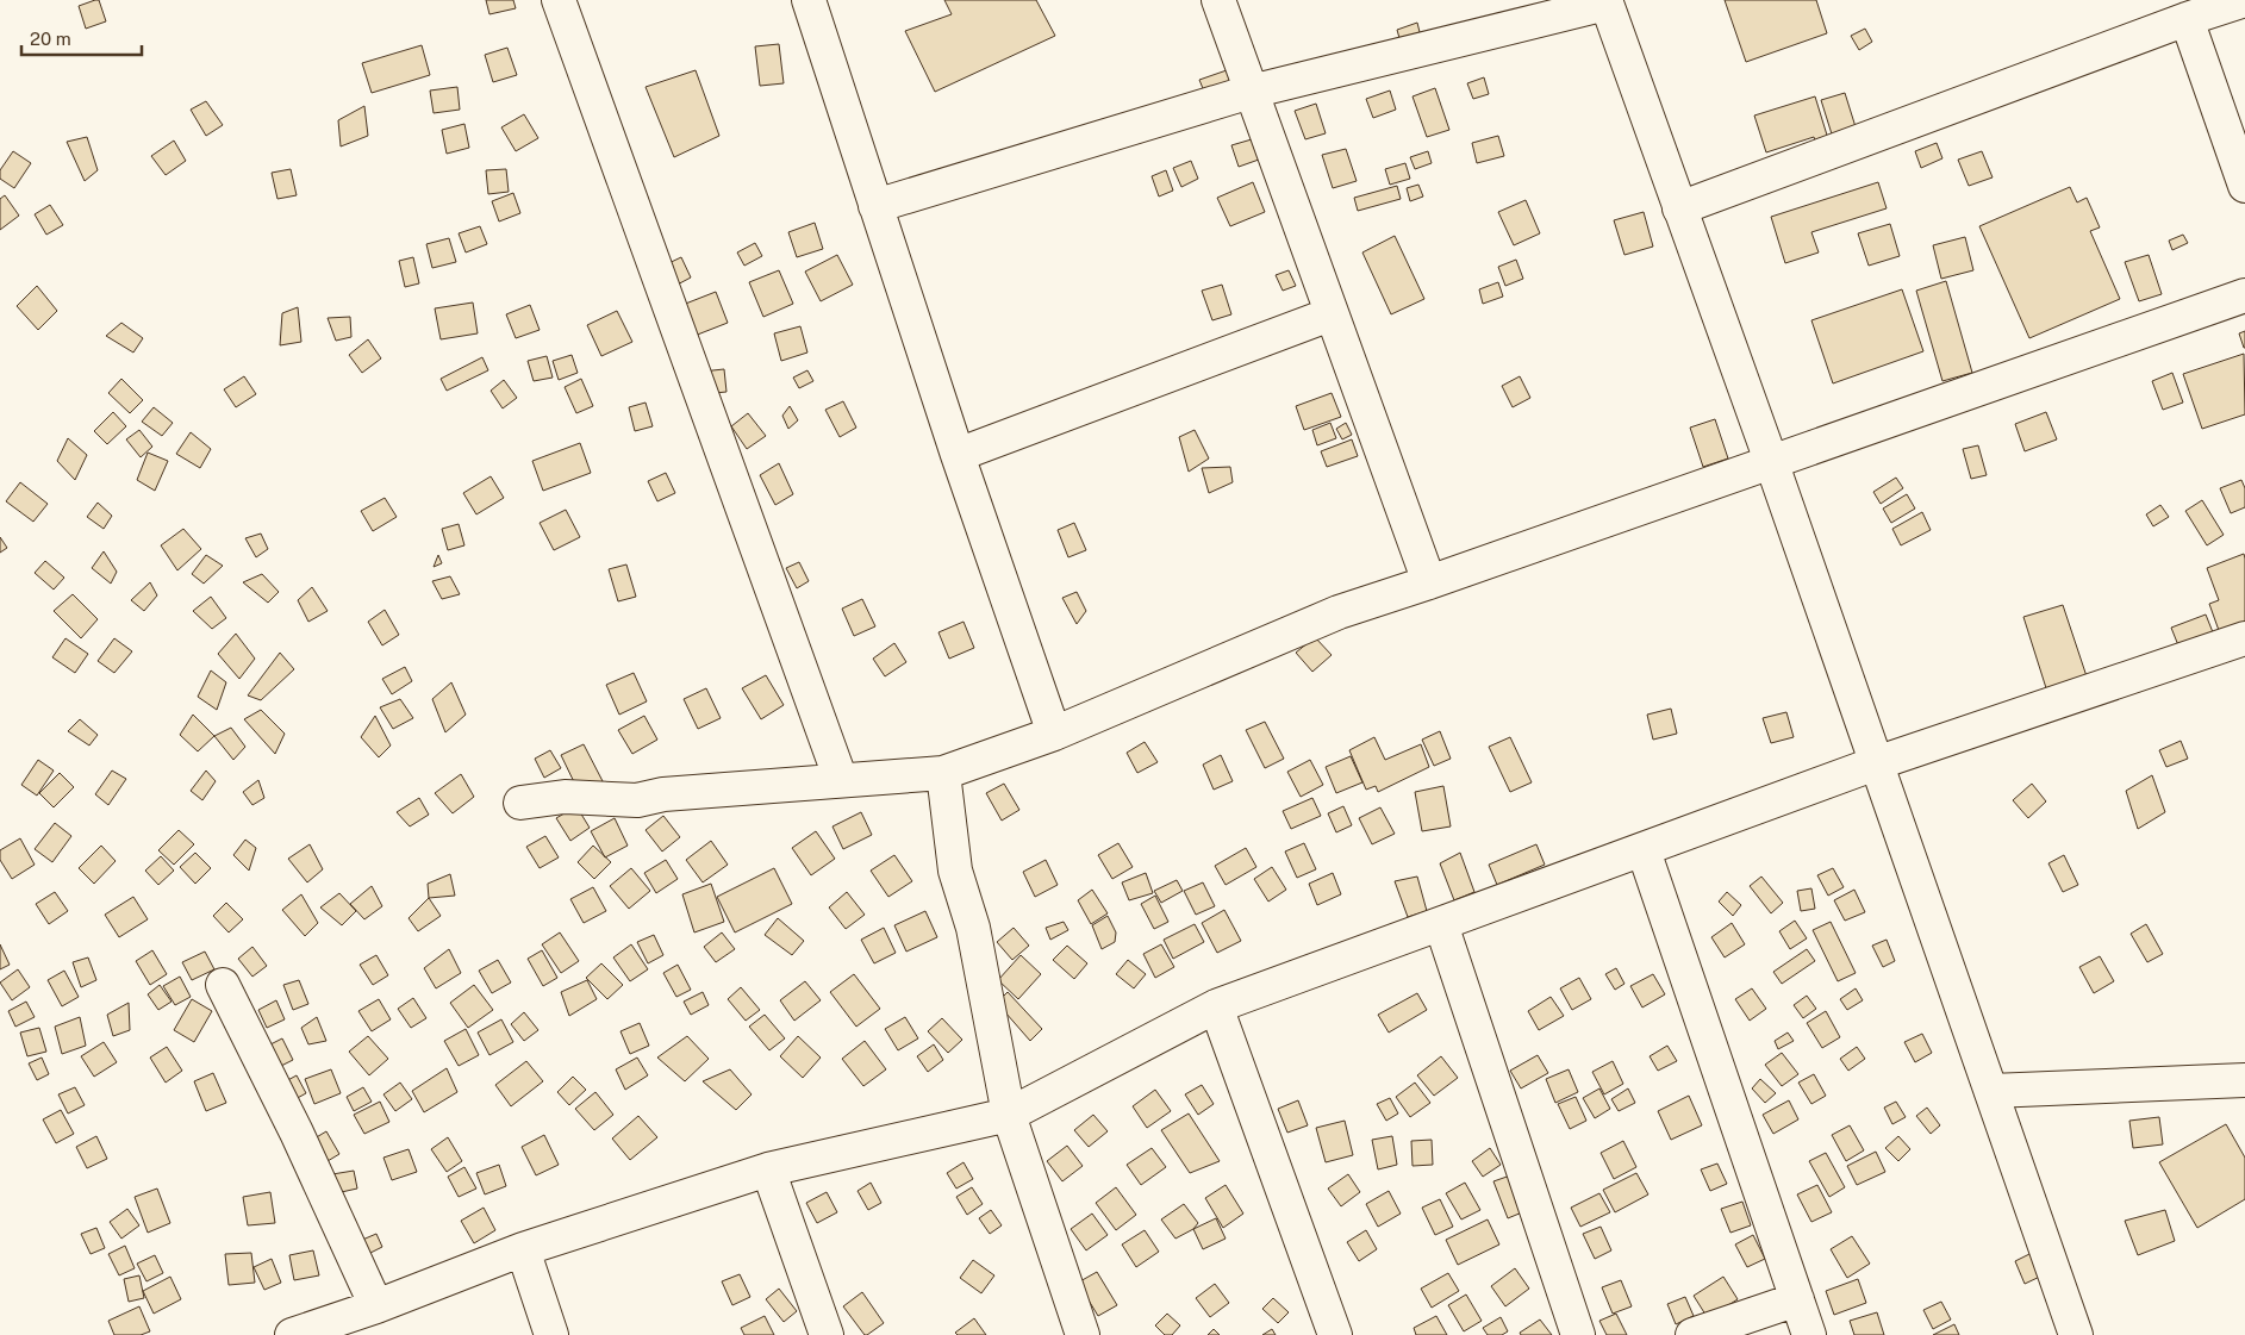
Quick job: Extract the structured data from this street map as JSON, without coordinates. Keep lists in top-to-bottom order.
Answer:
{
  "scale_bar": "20 m"
}
